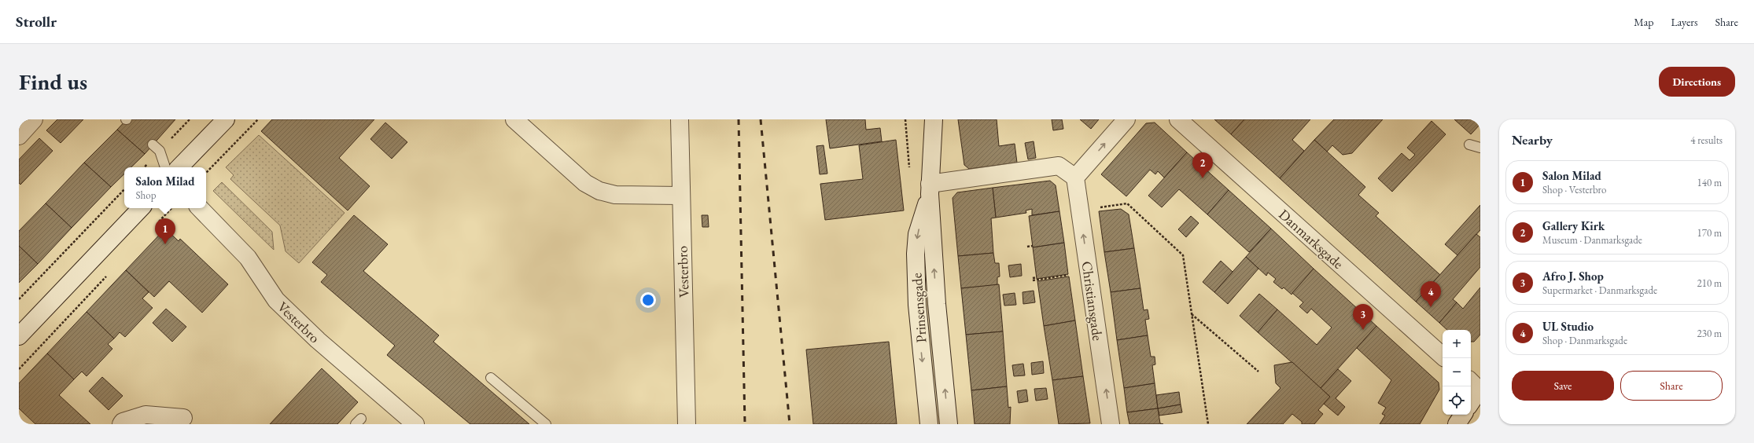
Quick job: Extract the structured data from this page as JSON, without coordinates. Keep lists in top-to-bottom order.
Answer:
{
  "streets": {
    "street": [
      "Danmarksgade",
      "Vesterbro",
      "Christiansgade",
      "Prinsensgade"
    ]
  },
  "one_way": ["Christiansgade"],
  "page": {
    "header": "Strollr",
    "nav": ["Map", "Layers", "Share"],
    "buttons": [
      "Directions",
      ["Save", "Share"]
    ],
    "title": "Find us",
    "heading": ["Nearby", "4 results"],
    "pins": [
      "2",
      "1",
      "4",
      "3"
    ],
    "list": [
      {
        "mark": "1",
        "name": "Salon Milad",
        "note": "Shop · Vesterbro",
        "value": "140 m"
      },
      {
        "mark": "2",
        "name": "Gallery Kirk",
        "note": "Museum · Danmarksgade",
        "value": "170 m"
      },
      {
        "mark": "3",
        "name": "Afro J. Shop",
        "note": "Supermarket · Danmarksgade",
        "value": "210 m"
      },
      {
        "mark": "4",
        "name": "UL Studio",
        "note": "Shop · Danmarksgade",
        "value": "230 m"
      }
    ],
    "popup": ["Salon Milad", "Shop"],
    "map_buttons": ["+", "−"]
  }
}
